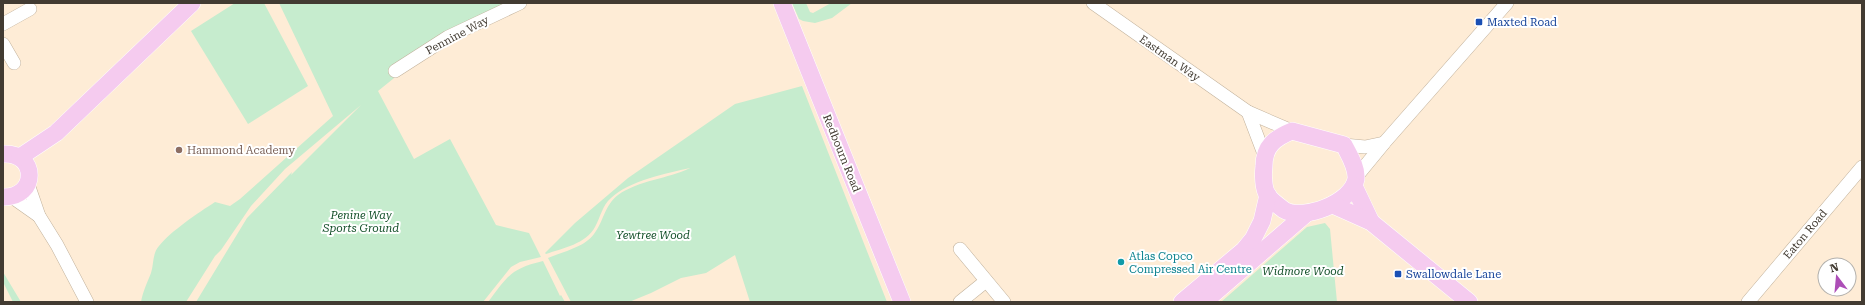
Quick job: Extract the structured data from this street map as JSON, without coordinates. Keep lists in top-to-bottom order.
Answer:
{
  "streets": {
    "main road": ["Redbourn Road"],
    "street": ["Pennine Way", "Eastman Way", "Eaton Road"]
  },
  "parks": ["Penine Way Sports Ground", "Yewtree Wood", "Widmore Wood"],
  "places": {
    "transit": ["Maxted Road", "Swallowdale Lane"],
    "other": ["Hammond Academy", "Atlas Copco Compressed Air Centre"]
  },
  "north": "top"
}
